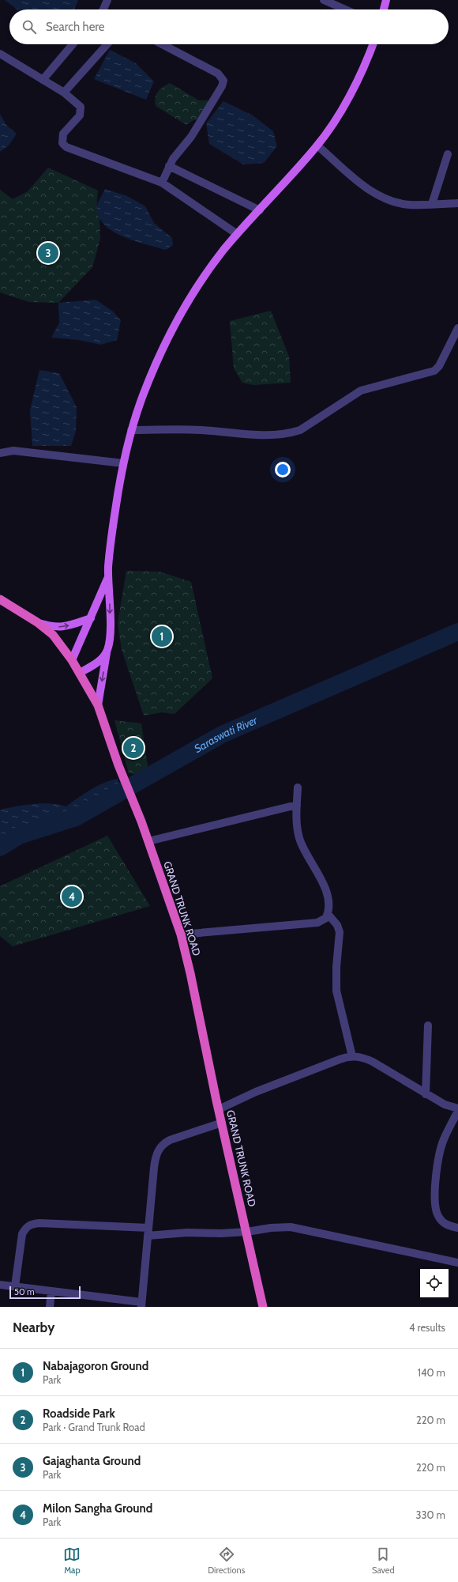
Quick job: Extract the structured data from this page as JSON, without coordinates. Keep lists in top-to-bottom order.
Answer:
{
  "streets": {
    "highway": ["GRAND TRUNK ROAD"]
  },
  "water": ["Saraswati River"],
  "scale_bar": "50 m",
  "page": {
    "search": "Search here",
    "pins": [
      "3",
      "1",
      "2",
      "4"
    ],
    "scale": "50 m",
    "heading": ["Nearby", "4 results"],
    "list": [
      {
        "mark": "1",
        "name": "Nabajagoron Ground",
        "note": "Park",
        "value": "140 m"
      },
      {
        "mark": "2",
        "name": "Roadside Park",
        "note": "Park · Grand Trunk Road",
        "value": "220 m"
      },
      {
        "mark": "3",
        "name": "Gajaghanta Ground",
        "note": "Park",
        "value": "220 m"
      },
      {
        "mark": "4",
        "name": "Milon Sangha Ground",
        "note": "Park",
        "value": "330 m"
      }
    ],
    "nav": ["Map", "Directions", "Saved"]
  }
}
